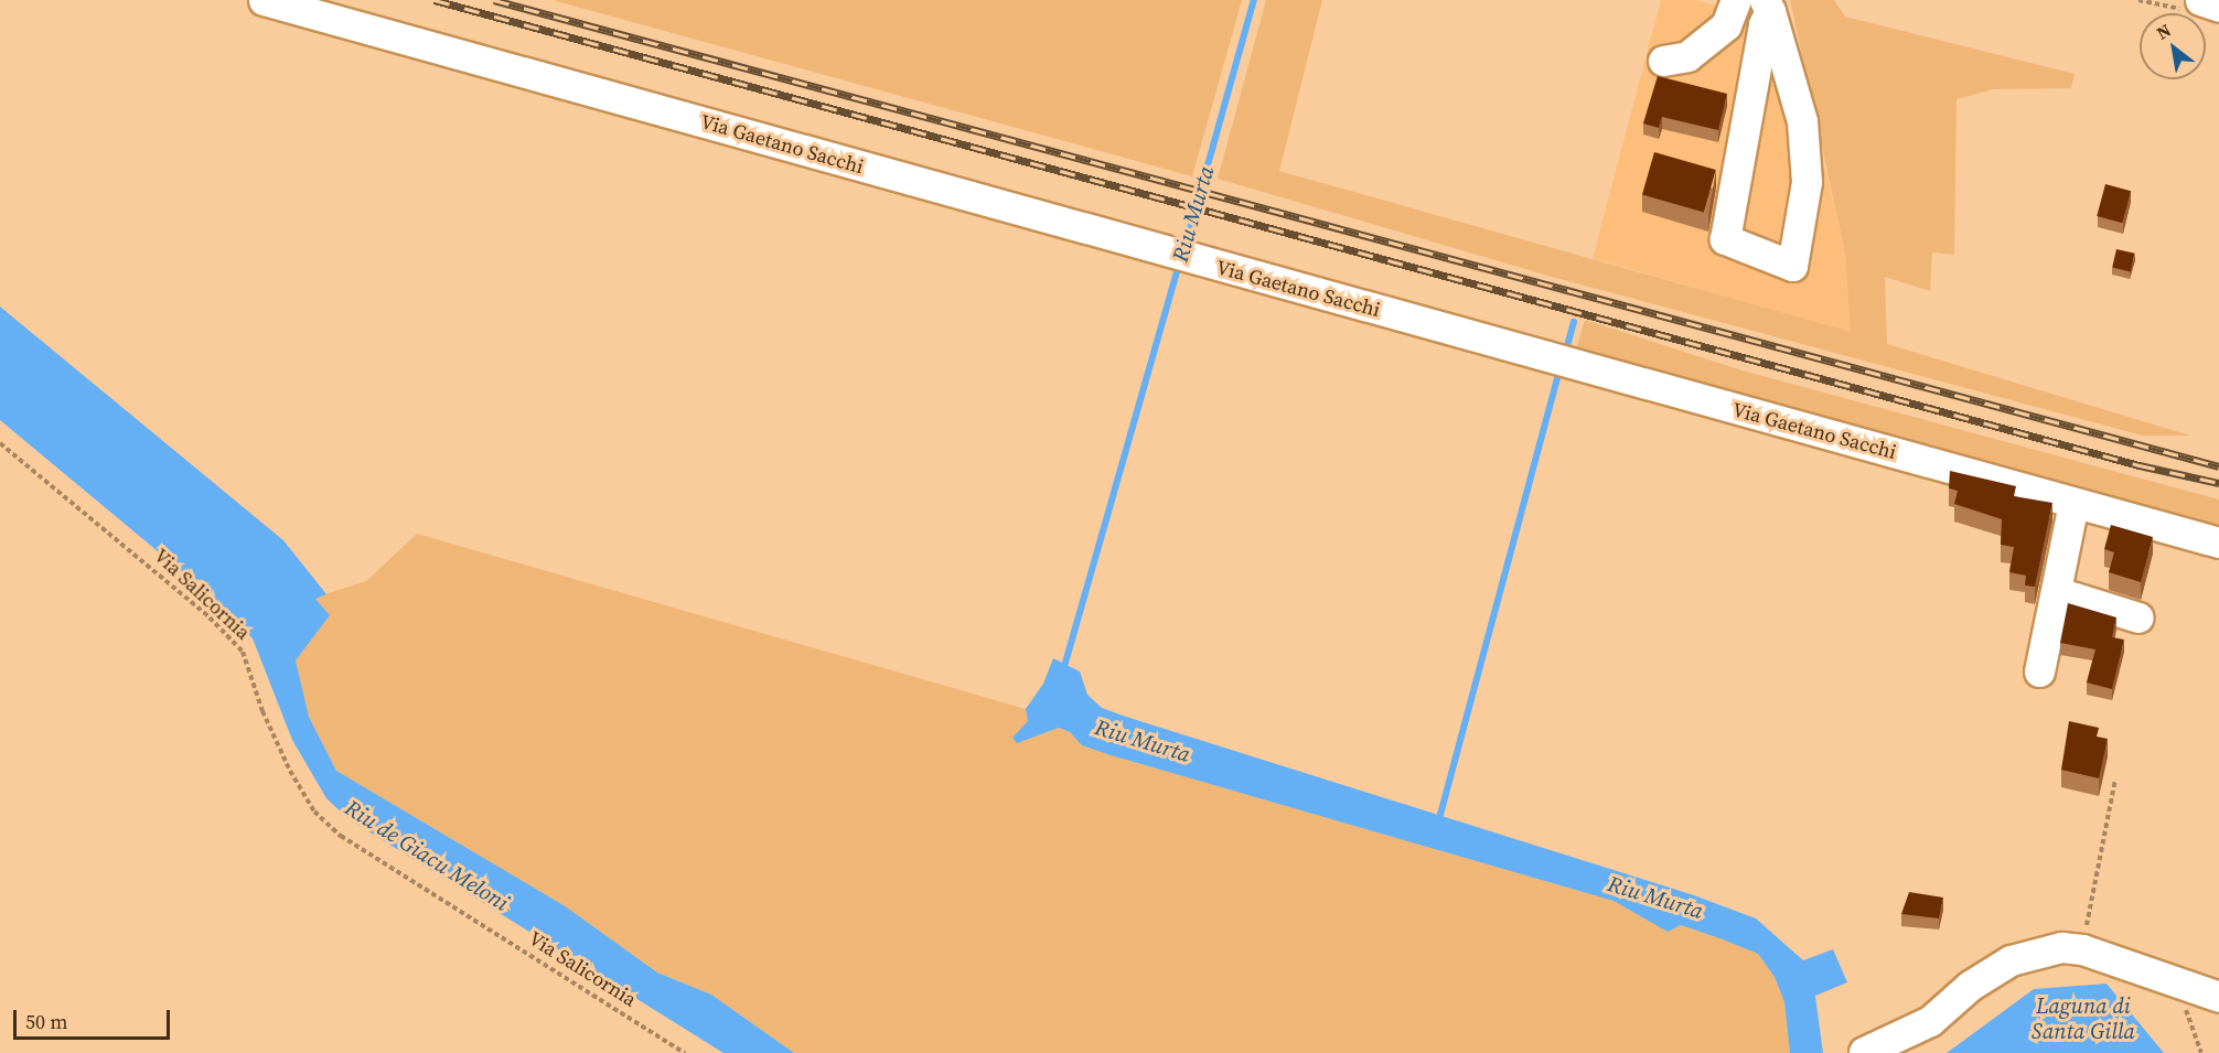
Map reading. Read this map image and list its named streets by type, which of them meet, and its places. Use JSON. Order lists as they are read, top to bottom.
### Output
{
  "streets": {
    "street": ["Via Gaetano Sacchi"],
    "path": ["Via Salicornia"]
  },
  "water": ["Riu Murta", "Riu de Giacu Meloni", "Laguna di Santa Gilla"],
  "scale_bar": "50 m",
  "north": "top left"
}
